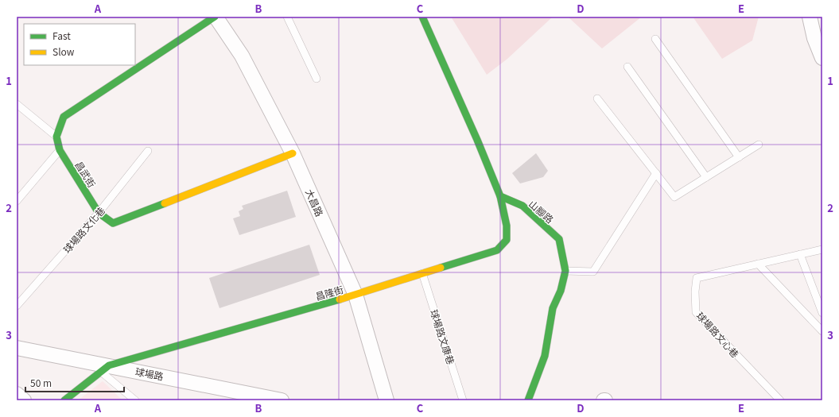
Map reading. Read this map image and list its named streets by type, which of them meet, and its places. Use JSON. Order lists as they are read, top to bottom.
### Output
{
  "streets": {
    "street": [
      "昌武街",
      "大昌路",
      "山腳路",
      "昌隆街",
      "球場路"
    ],
    "lane": ["球場路文化巷", "球場路文心巷", "球場路文康巷"]
  },
  "crossings": [
    ["昌武街", "大昌路"],
    ["昌武街", "球場路文化巷"],
    ["大昌路", "昌隆街"],
    ["山腳路", "昌隆街"],
    ["昌隆街", "球場路文康巷"],
    ["昌隆街", "球場路"]
  ],
  "legend": ["Fast", "Slow"],
  "scale_bar": "50 m",
  "grid": {
    "columns": [
      "A",
      "B",
      "C",
      "D",
      "E"
    ],
    "rows": ["1", "2", "3"]
  }
}
